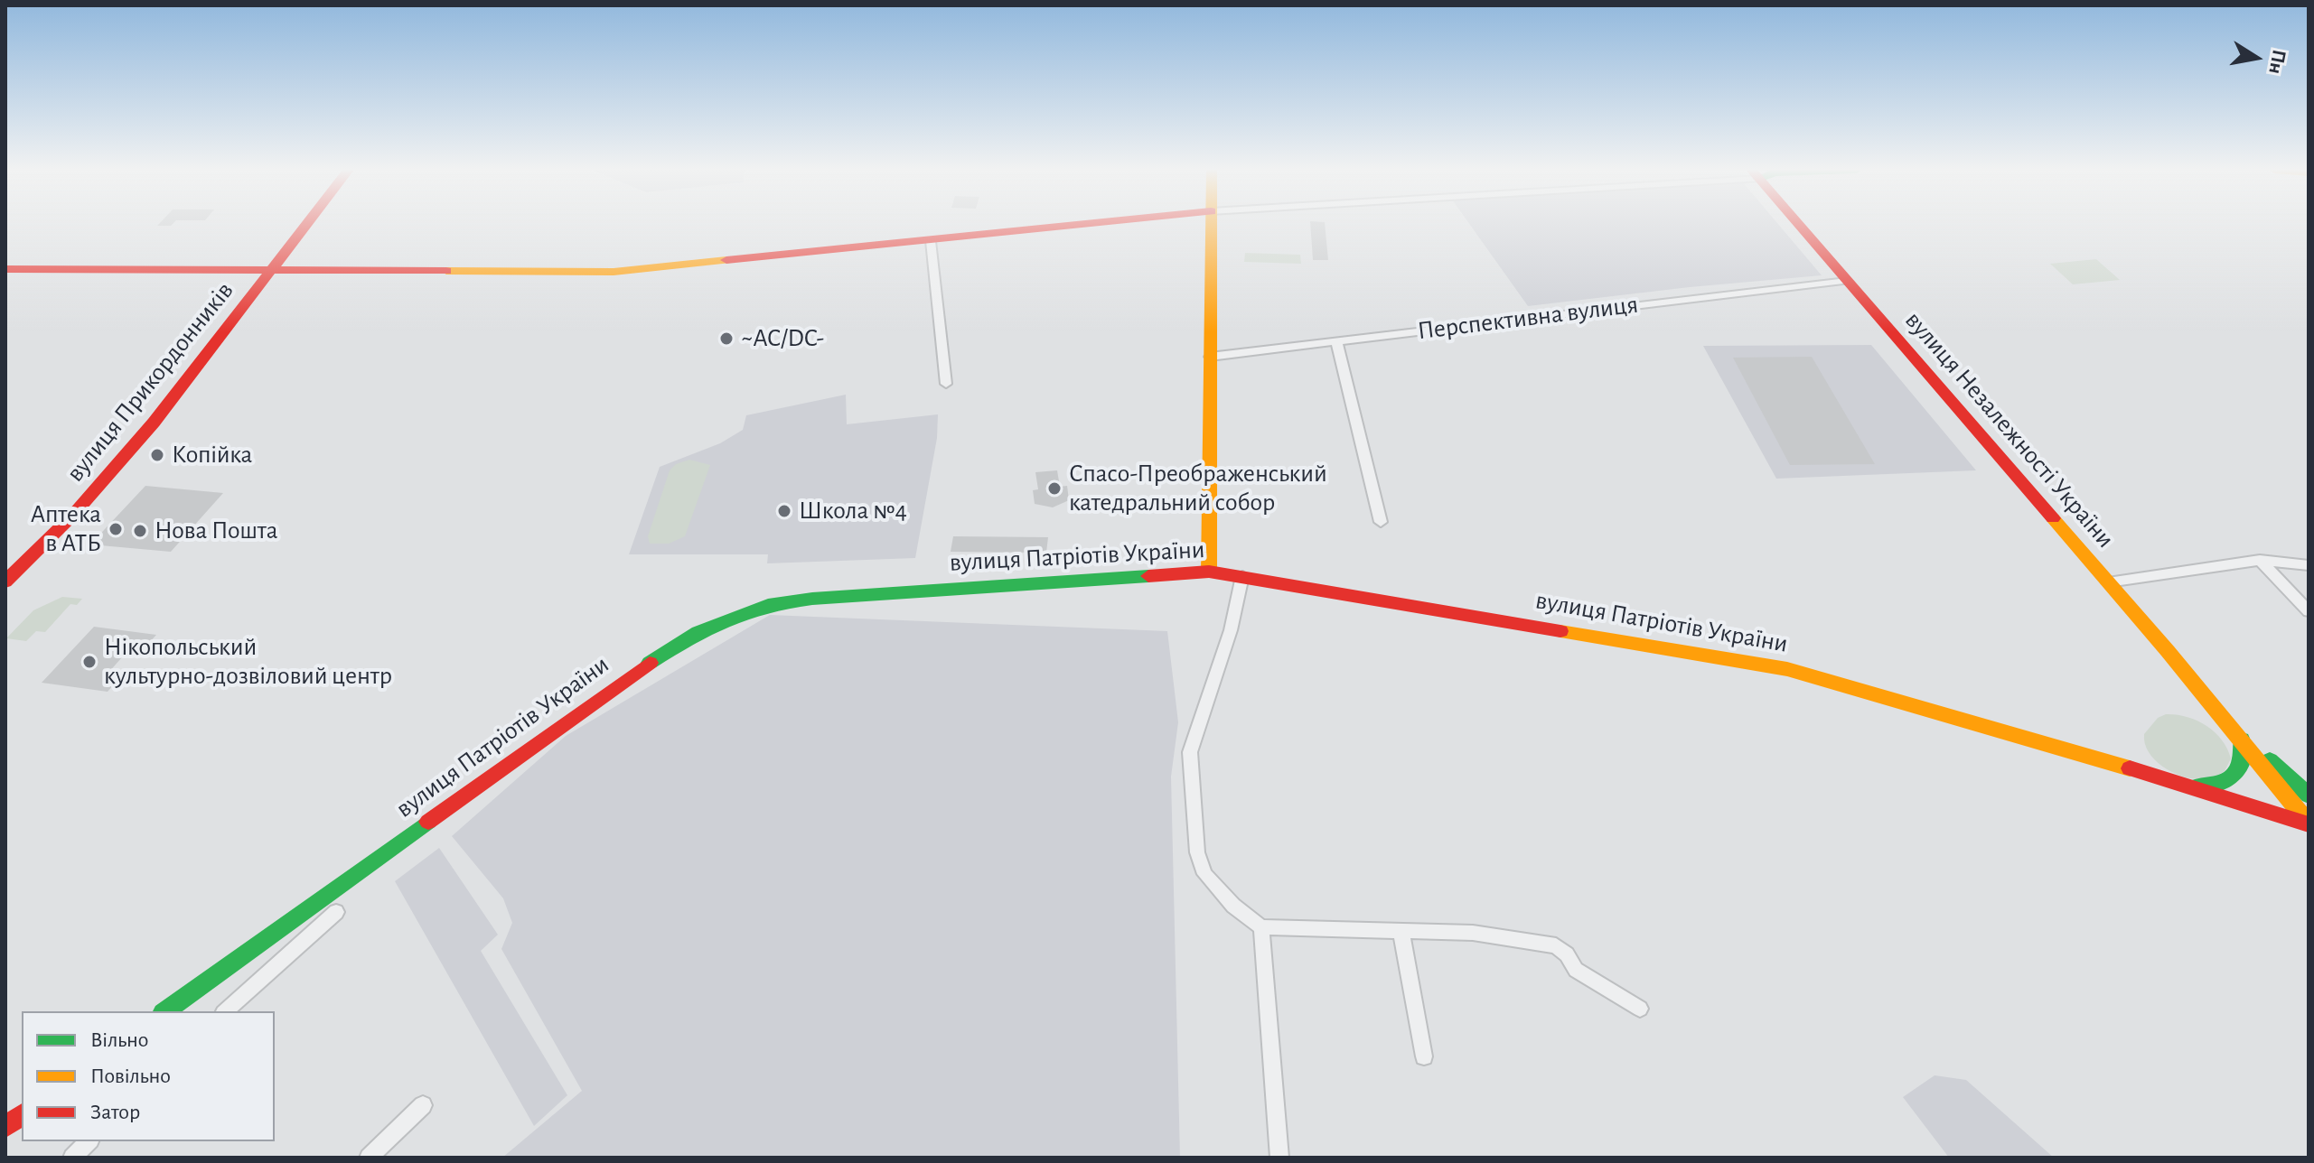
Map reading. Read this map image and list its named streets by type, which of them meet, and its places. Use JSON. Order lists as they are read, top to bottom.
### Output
{
  "streets": {
    "main road": ["вулиця Прикордонників", "вулиця Незалежності України", "вулиця Патріотів України"],
    "street": ["Перспективна вулиця"]
  },
  "crossings": [
    ["Перспективна вулиця", "вулиця Незалежності України"],
    ["вулиця Незалежності України", "вулиця Патріотів України"]
  ],
  "places": [
    "~AC/DC-",
    "Копійка",
    "Спасо-Преображенський катедральний собор",
    "Школа №4",
    "Аптека в АТБ",
    "Нова Пошта",
    "Нікопольський культурно-дозвіловий центр"
  ],
  "legend": ["Вільно", "Повільно", "Затор"],
  "north": "right"
}
